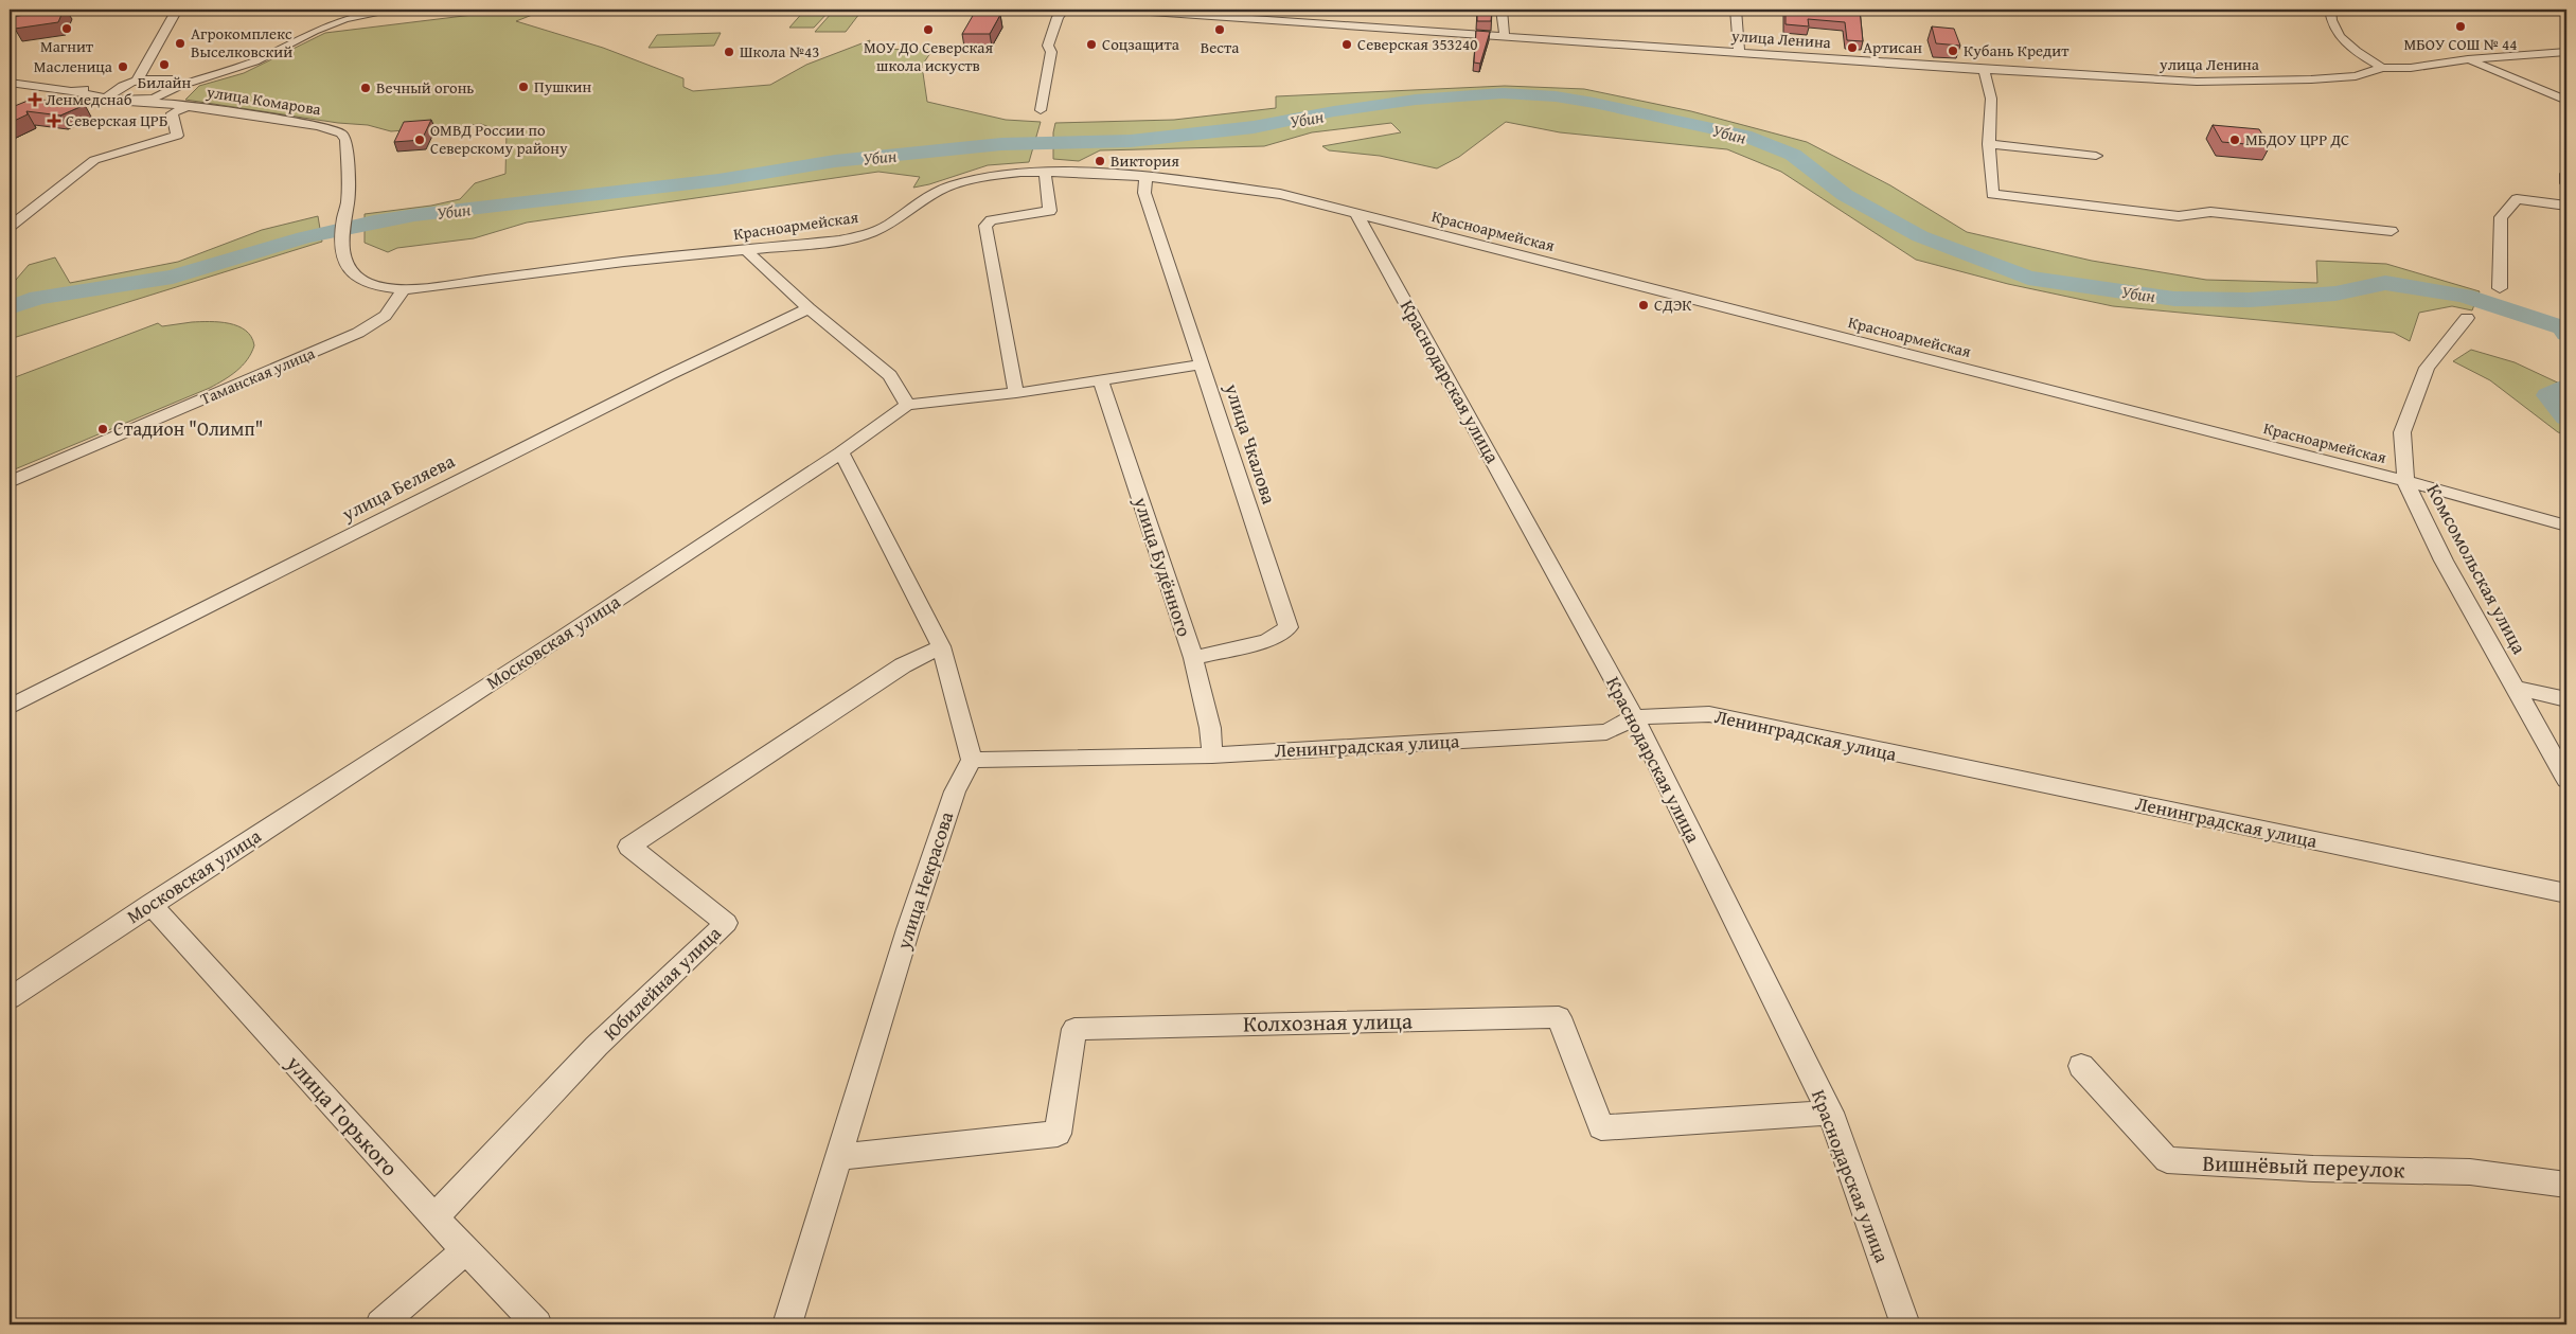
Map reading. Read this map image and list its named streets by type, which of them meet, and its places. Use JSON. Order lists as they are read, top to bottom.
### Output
{
  "streets": {
    "street": [
      "улица Ленина",
      "улица Комарова",
      "Красноармейская",
      "Таманская улица",
      "Краснодарская улица",
      "улица Чкалова",
      "улица Беляева",
      "улица Будённого",
      "Комсомольская улица",
      "Московская улица",
      "Ленинградская улица",
      "улица Некрасова",
      "Юбилейная улица",
      "Колхозная улица",
      "улица Горького",
      "Вишнёвый переулок"
    ]
  },
  "crossings": [
    ["улица Комарова", "Красноармейская"],
    ["улица Комарова", "Таманская улица"],
    ["Красноармейская", "Таманская улица"],
    ["Красноармейская", "Краснодарская улица"],
    ["Красноармейская", "улица Чкалова"],
    ["Красноармейская", "Комсомольская улица"],
    ["Краснодарская улица", "Ленинградская улица"],
    ["Краснодарская улица", "Колхозная улица"],
    ["улица Чкалова", "улица Будённого"],
    ["улица Будённого", "Ленинградская улица"],
    ["Московская улица", "улица Горького"],
    ["Ленинградская улица", "улица Некрасова"],
    ["улица Некрасова", "Колхозная улица"],
    ["Юбилейная улица", "улица Горького"]
  ],
  "water": ["Убин"],
  "places": {
    "other": [
      "МБОУ СОШ № 44",
      "Магнит",
      "МОУ ДО Северская школа искуств",
      "Веста",
      "Агрокомплекс Выселковский",
      "Соцзащита",
      "Северская 353240",
      "Артисан",
      "Кубань Кредит",
      "Школа №43",
      "Билайн",
      "Масленица",
      "Пушкин",
      "Вечный огонь",
      "ОМВД России по Северскому району",
      "МБДОУ ЦРР ДС",
      "Виктория",
      "СДЭК",
      "Стадион \"Олимп\""
    ],
    "health": ["Ленмедснаб", "Северская ЦРБ"]
  }
}
